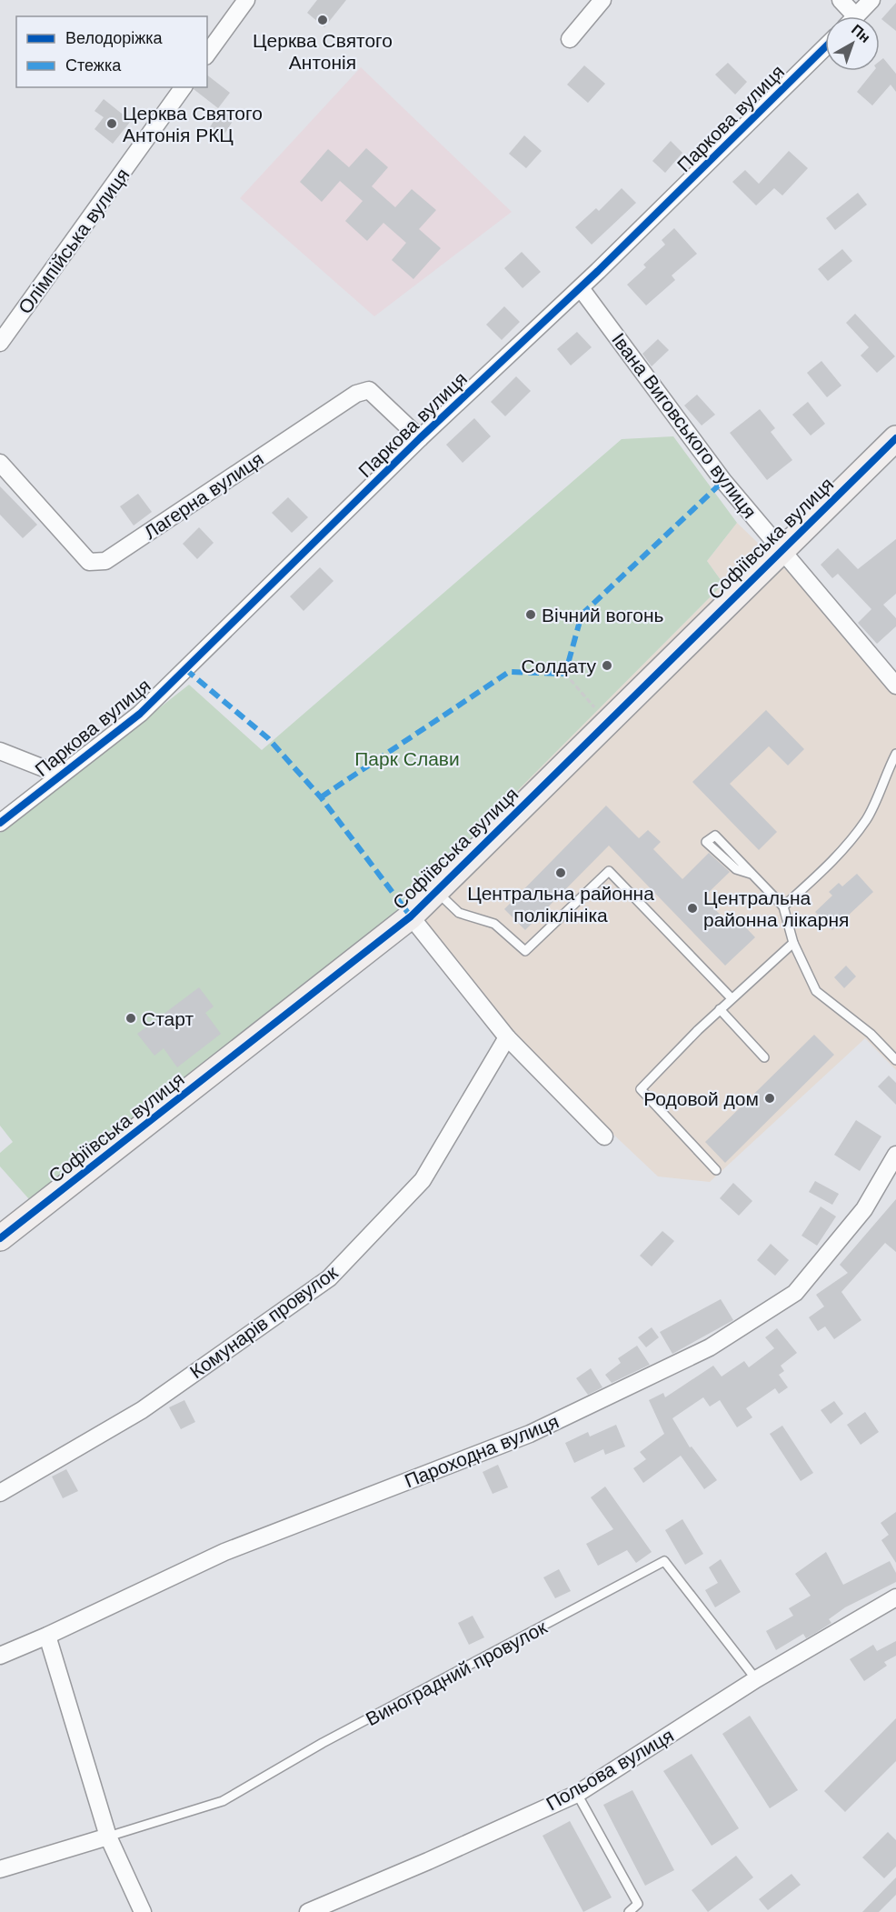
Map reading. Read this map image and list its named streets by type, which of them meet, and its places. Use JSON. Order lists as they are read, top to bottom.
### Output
{
  "streets": {
    "street": [
      "Паркова вулиця",
      "Олімпійська вулиця",
      "Івана Виговського вулиця",
      "Лагерна вулиця",
      "Софіївська вулиця",
      "Комунарів провулок",
      "Пароходна вулиця",
      "Польова вулиця"
    ],
    "lane": ["Виноградний провулок"]
  },
  "crossings": [
    ["Паркова вулиця", "Івана Виговського вулиця"],
    ["Паркова вулиця", "Лагерна вулиця"],
    ["Івана Виговського вулиця", "Софіївська вулиця"],
    ["Виноградний провулок", "Польова вулиця"]
  ],
  "parks": ["Парк Слави"],
  "places": [
    "Церква Святого Антонія",
    "Церква Святого Антонія РКЦ",
    "Вічний вогонь",
    "Солдату",
    "Центральна районна поліклініка",
    "Центральна районна лікарня",
    "Старт",
    "Родовой дом"
  ],
  "legend": ["Велодоріжка", "Стежка"],
  "north": "top right"
}
